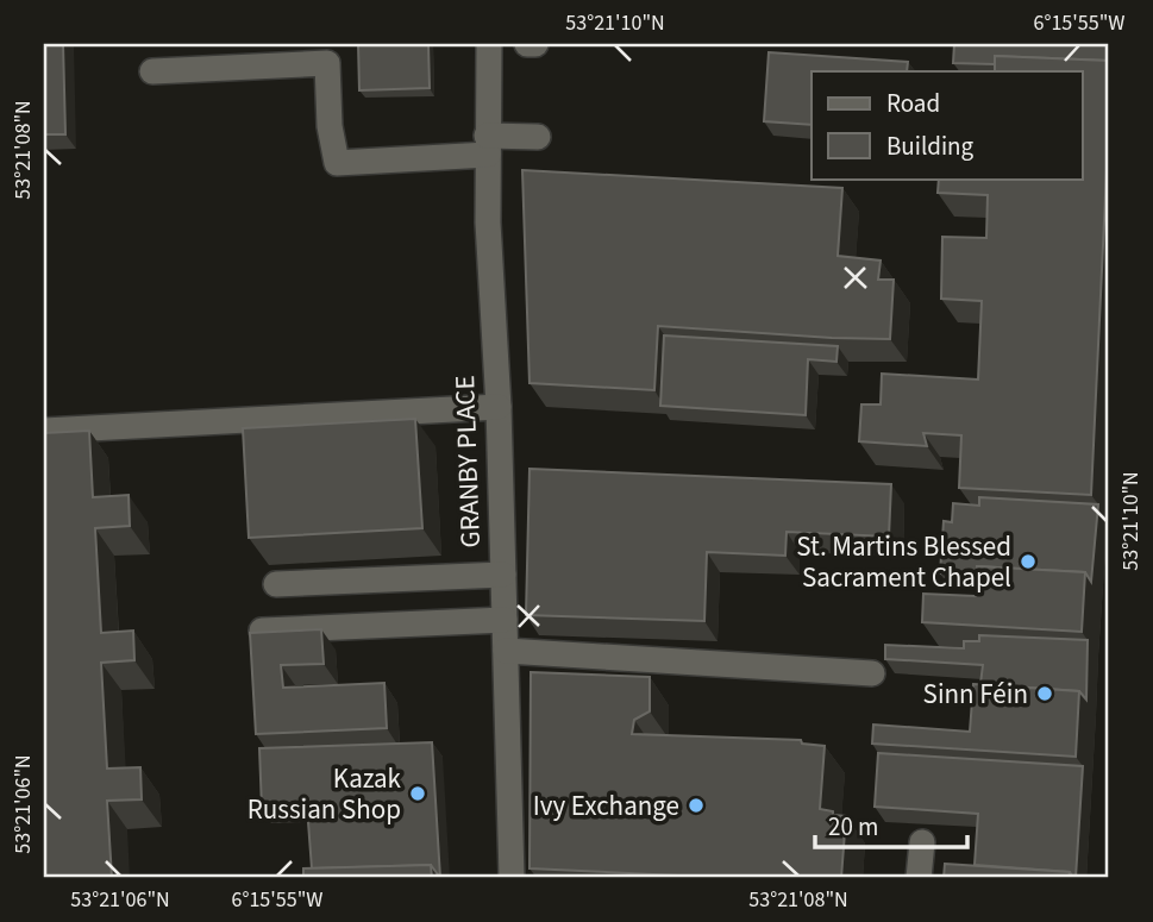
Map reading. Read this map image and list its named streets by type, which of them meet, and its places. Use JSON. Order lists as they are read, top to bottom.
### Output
{
  "streets": {
    "lane": ["GRANBY PLACE"]
  },
  "places": [
    "St. Martins Blessed Sacrament Chapel",
    "Sinn Féin",
    "Kazak Russian Shop",
    "Ivy Exchange"
  ],
  "legend": ["Road", "Building"],
  "scale_bar": "20 m",
  "coordinates": [
    "53°21'10\"N",
    "6°15'55\"W",
    "53°21'08\"N",
    "53°21'06\"N"
  ]
}
